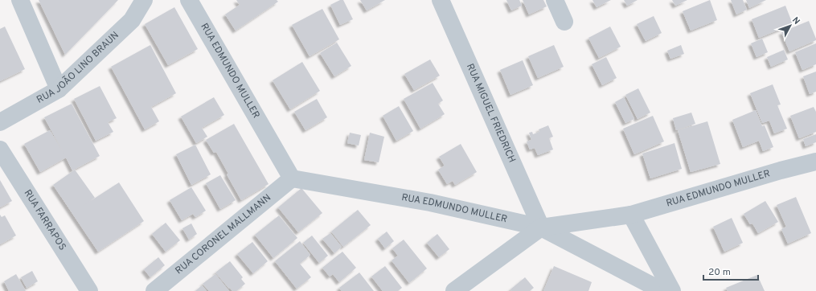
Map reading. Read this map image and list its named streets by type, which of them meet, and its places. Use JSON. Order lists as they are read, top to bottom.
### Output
{
  "streets": {
    "street": [
      "RUA JOÃO LINO BRAUN",
      "RUA EDMUNDO MULLER",
      "RUA MIGUEL FRIEDRICH",
      "RUA FARRAPOS",
      "RUA CORONEL MALLMANN"
    ]
  },
  "crossings": [
    ["RUA EDMUNDO MULLER", "RUA MIGUEL FRIEDRICH"],
    ["RUA EDMUNDO MULLER", "RUA CORONEL MALLMANN"]
  ],
  "scale_bar": "20 m",
  "north": "top right"
}
